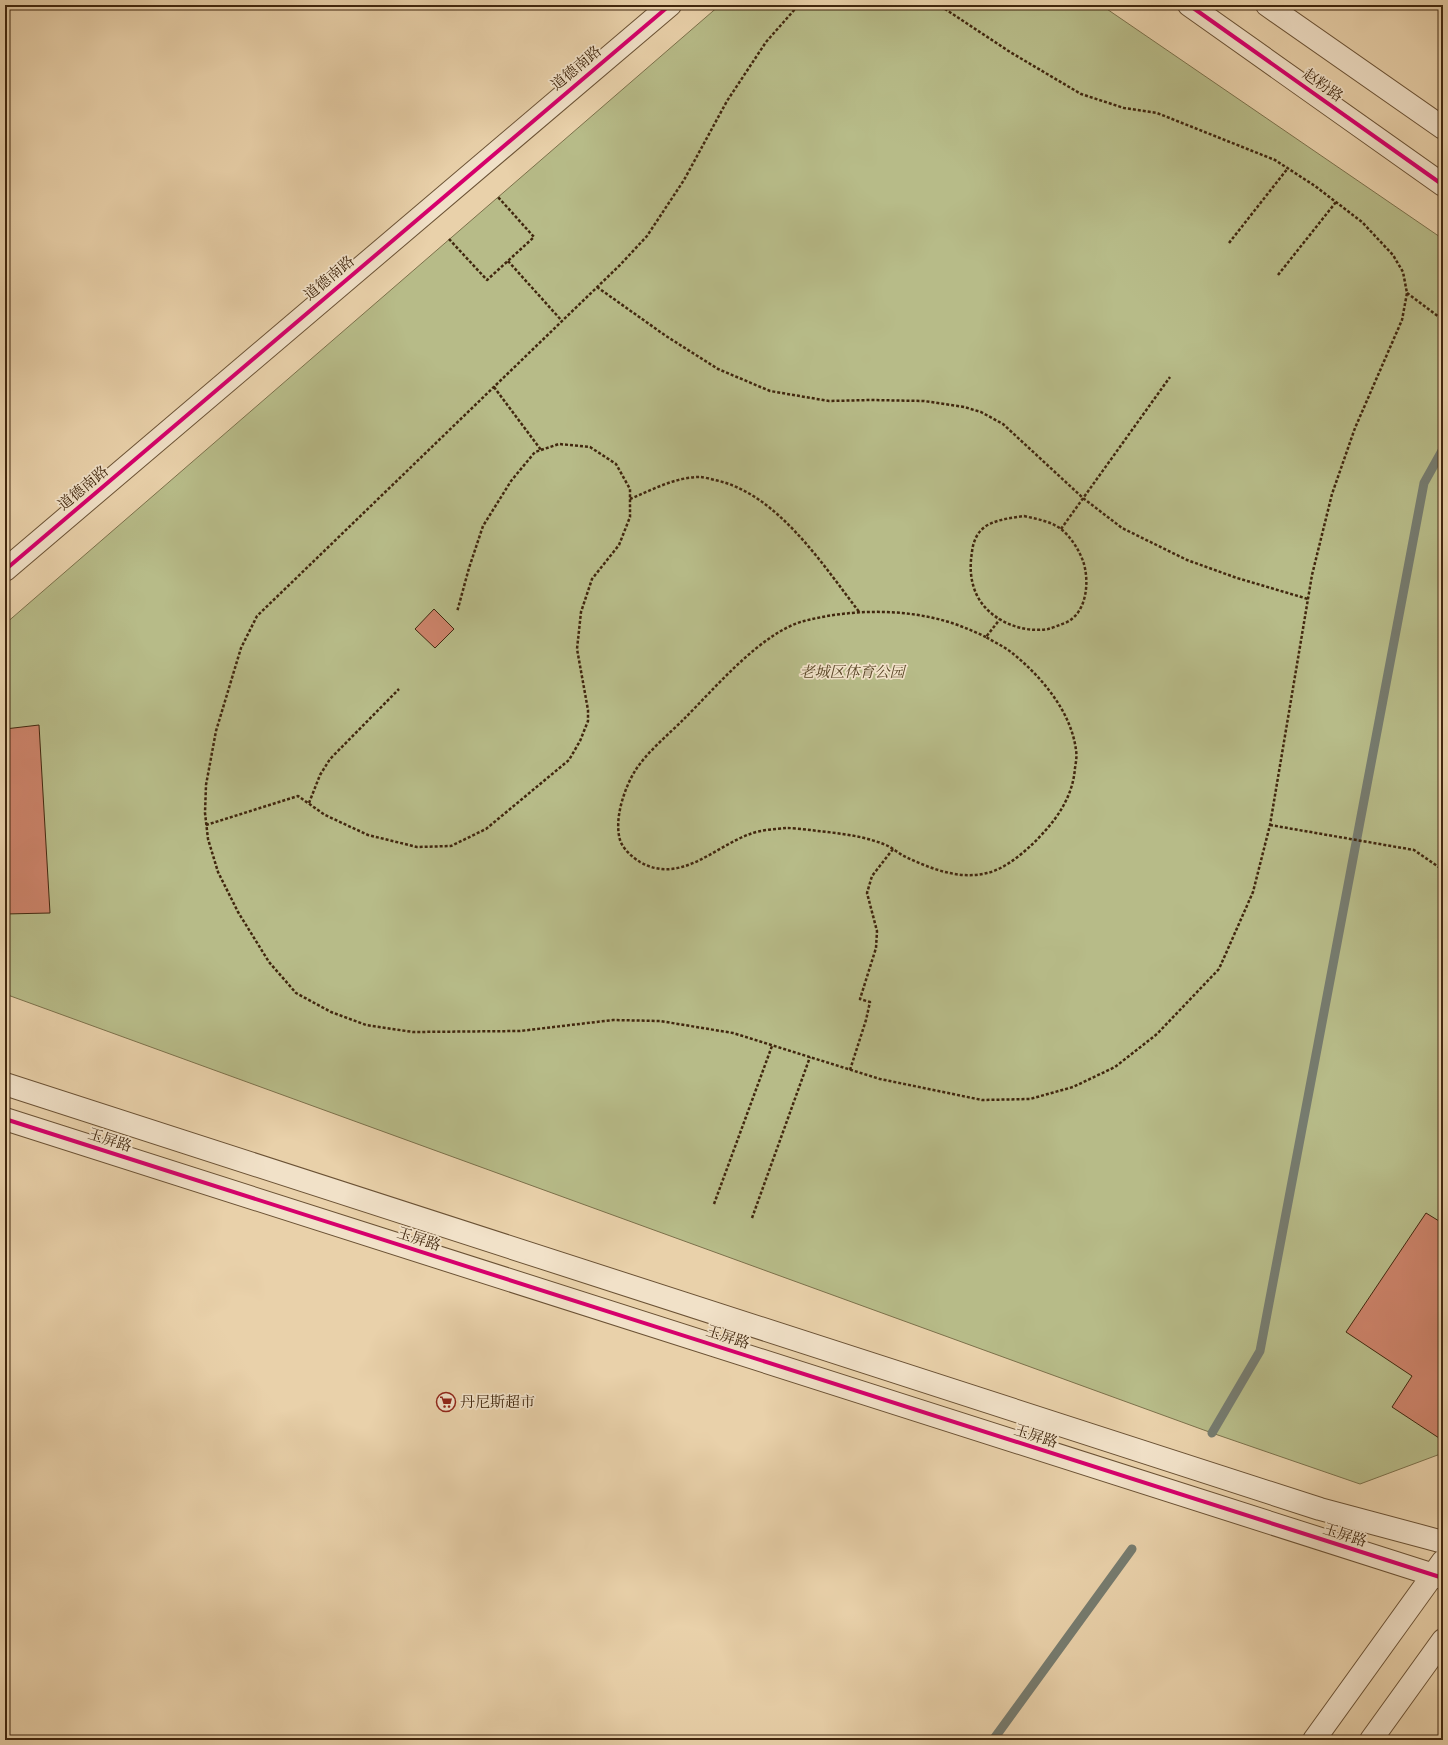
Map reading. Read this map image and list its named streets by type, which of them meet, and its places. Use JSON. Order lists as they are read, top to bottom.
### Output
{
  "streets": {
    "street": ["道德南路", "赵粉路", "玉屏路"]
  },
  "parks": ["老城区体育公园"],
  "places": {
    "supermarket": ["丹尼斯超市"]
  }
}
